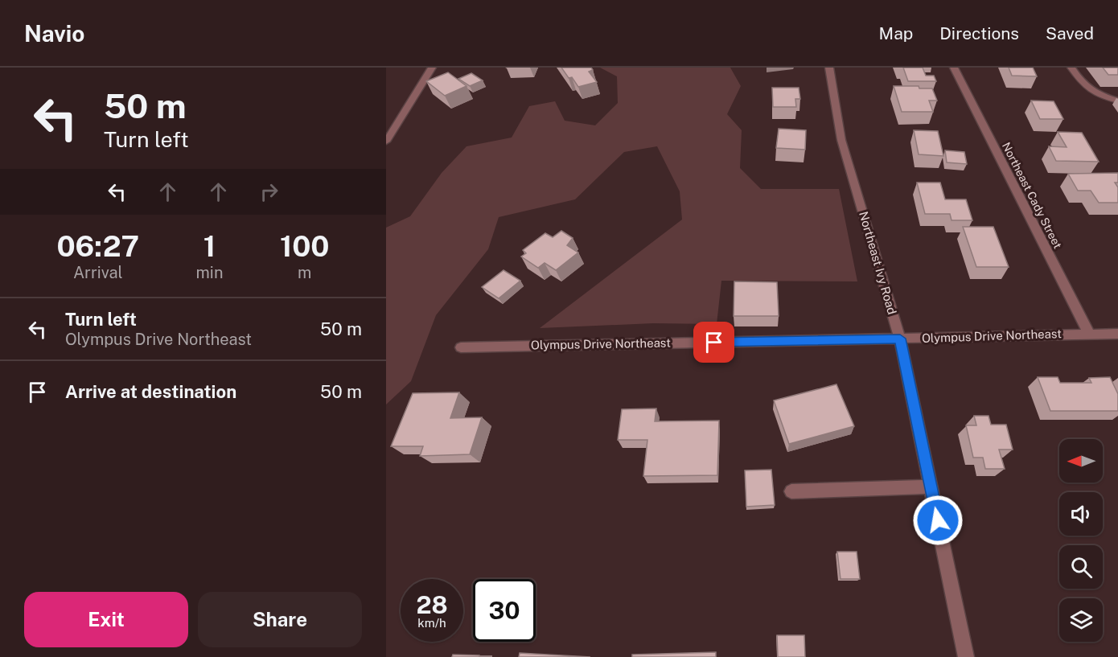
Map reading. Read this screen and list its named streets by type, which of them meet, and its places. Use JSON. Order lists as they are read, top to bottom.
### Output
{
  "streets": {
    "street": ["Northeast Cady Street", "Northeast Ivy Road", "Olympus Drive Northeast"]
  },
  "crossings": [
    ["Northeast Cady Street", "Olympus Drive Northeast"],
    ["Northeast Ivy Road", "Olympus Drive Northeast"]
  ],
  "north": "left",
  "page": {
    "header": "Navio",
    "nav": ["Map", "Directions", "Saved"],
    "turn": ["50 m", "Turn left"],
    "eta": [
      "06:27",
      "Arrival",
      "1",
      "min",
      "100",
      "m"
    ],
    "list": [
      {
        "name": "Turn left",
        "note": "Olympus Drive Northeast",
        "value": "50 m"
      },
      {
        "name": "Arrive at destination",
        "value": "50 m"
      }
    ],
    "speed": "28 km/h",
    "limit": "30",
    "buttons": ["Exit", "Share"]
  }
}
